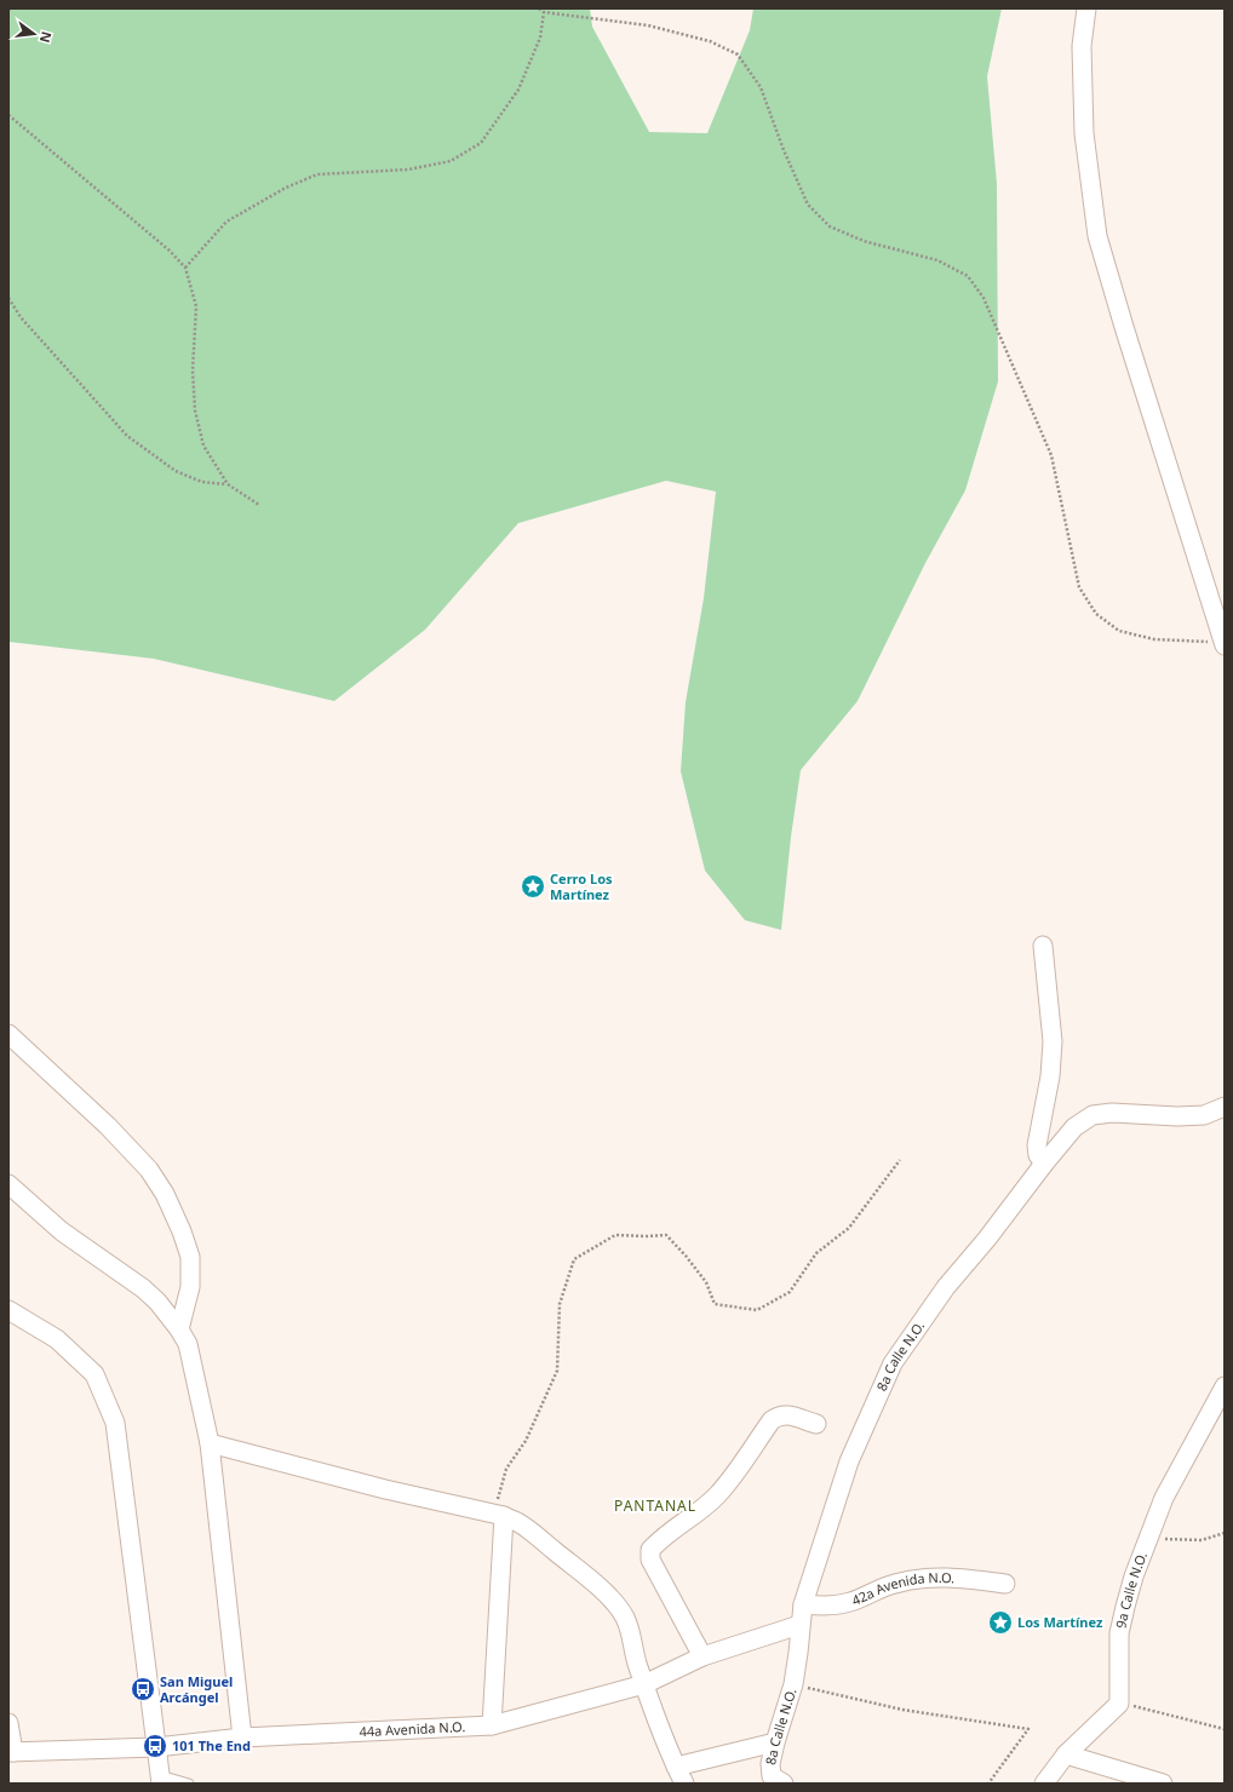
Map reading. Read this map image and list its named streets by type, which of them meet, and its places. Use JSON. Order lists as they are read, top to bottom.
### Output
{
  "streets": {
    "street": [
      "8a Calle N.O.",
      "42a Avenida N.O.",
      "9a Calle N.O.",
      "44a Avenida N.O."
    ]
  },
  "crossings": [
    ["8a Calle N.O.", "42a Avenida N.O."],
    ["8a Calle N.O.", "44a Avenida N.O."]
  ],
  "districts": ["PANTANAL"],
  "places": {
    "place": ["Cerro Los Martínez", "Los Martínez"],
    "bus stop": ["San Miguel Arcángel", "101 The End"]
  },
  "north": "right"
}
